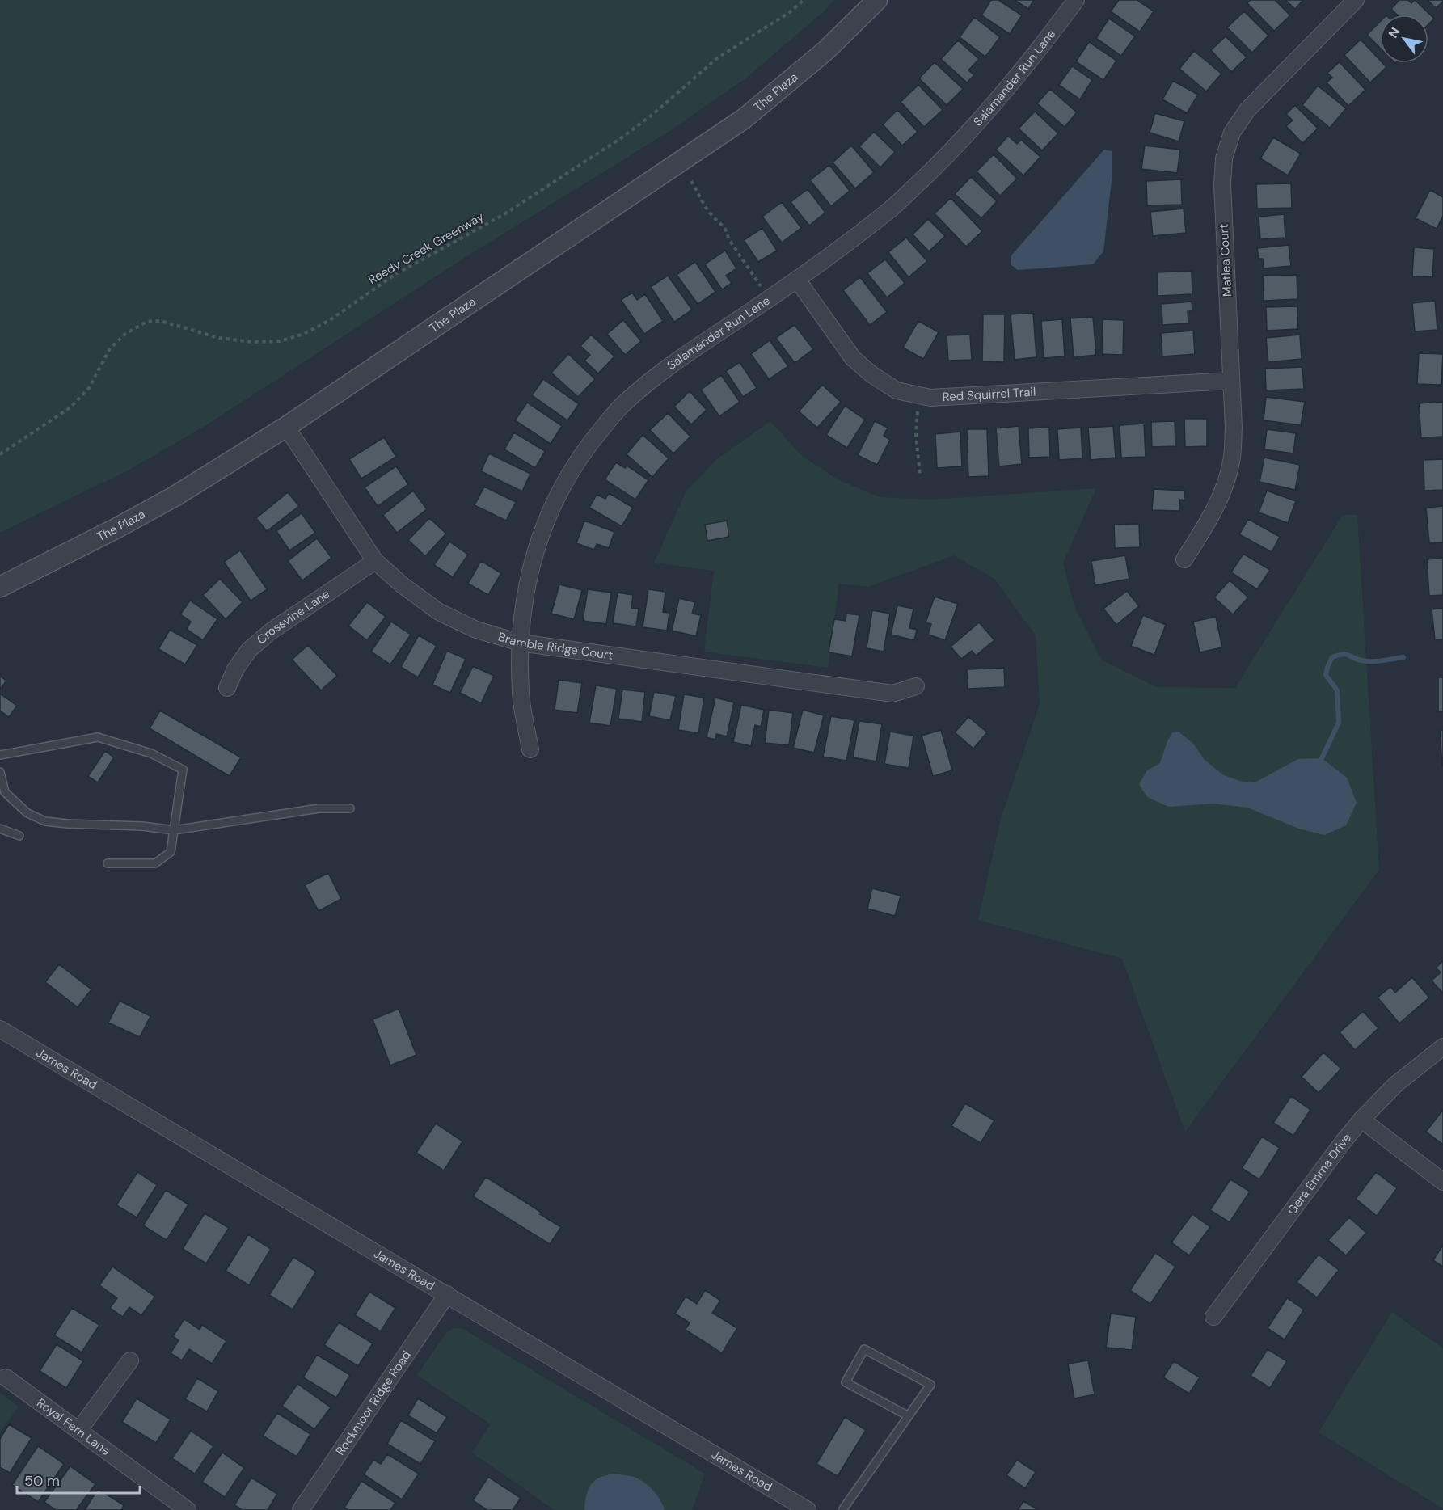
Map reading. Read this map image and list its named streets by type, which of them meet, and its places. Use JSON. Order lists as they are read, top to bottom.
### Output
{
  "streets": {
    "street": [
      "Salamander Run Lane",
      "The Plaza",
      "Matlea Court",
      "Red Squirrel Trail",
      "Crossvine Lane",
      "Bramble Ridge Court",
      "James Road",
      "Gera Emma Drive",
      "Rockmoor Ridge Road",
      "Royal Fern Lane"
    ],
    "path": ["Reedy Creek Greenway"]
  },
  "crossings": [
    ["Salamander Run Lane", "Red Squirrel Trail"],
    ["Salamander Run Lane", "Bramble Ridge Court"],
    ["The Plaza", "Bramble Ridge Court"],
    ["Matlea Court", "Red Squirrel Trail"],
    ["Crossvine Lane", "Bramble Ridge Court"],
    ["James Road", "Rockmoor Ridge Road"]
  ],
  "scale_bar": "50 m",
  "north": "top left"
}
